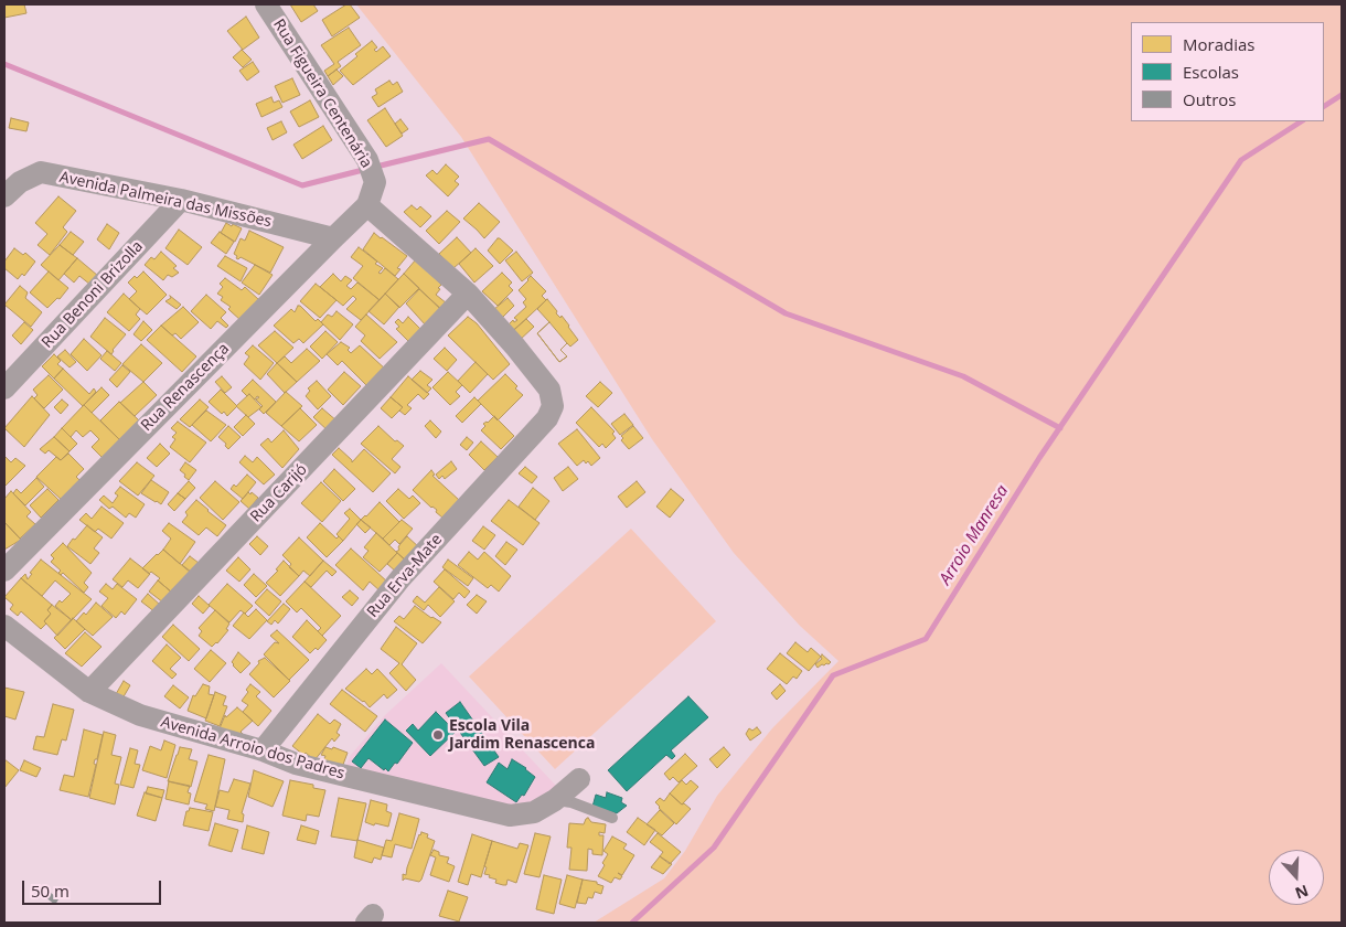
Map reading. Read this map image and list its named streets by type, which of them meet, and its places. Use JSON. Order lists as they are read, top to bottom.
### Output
{
  "streets": {
    "street": [
      "Rua Figueira Centenária",
      "Avenida Palmeira das Missões",
      "Rua Benoni Brizolla",
      "Rua Renascença",
      "Rua Carijó",
      "Rua Erva-Mate",
      "Avenida Arroio dos Padres"
    ]
  },
  "crossings": [
    ["Rua Figueira Centenária", "Rua Renascença"],
    ["Avenida Palmeira das Missões", "Rua Benoni Brizolla"],
    ["Avenida Palmeira das Missões", "Rua Renascença"],
    ["Rua Carijó", "Rua Erva-Mate"],
    ["Rua Carijó", "Avenida Arroio dos Padres"],
    ["Rua Erva-Mate", "Avenida Arroio dos Padres"]
  ],
  "water": ["Arroio Manresa"],
  "places": ["Escola Vila Jardim Renascenca"],
  "legend": ["Moradias", "Escolas", "Outros"],
  "scale_bar": "50 m",
  "north": "bottom"
}
